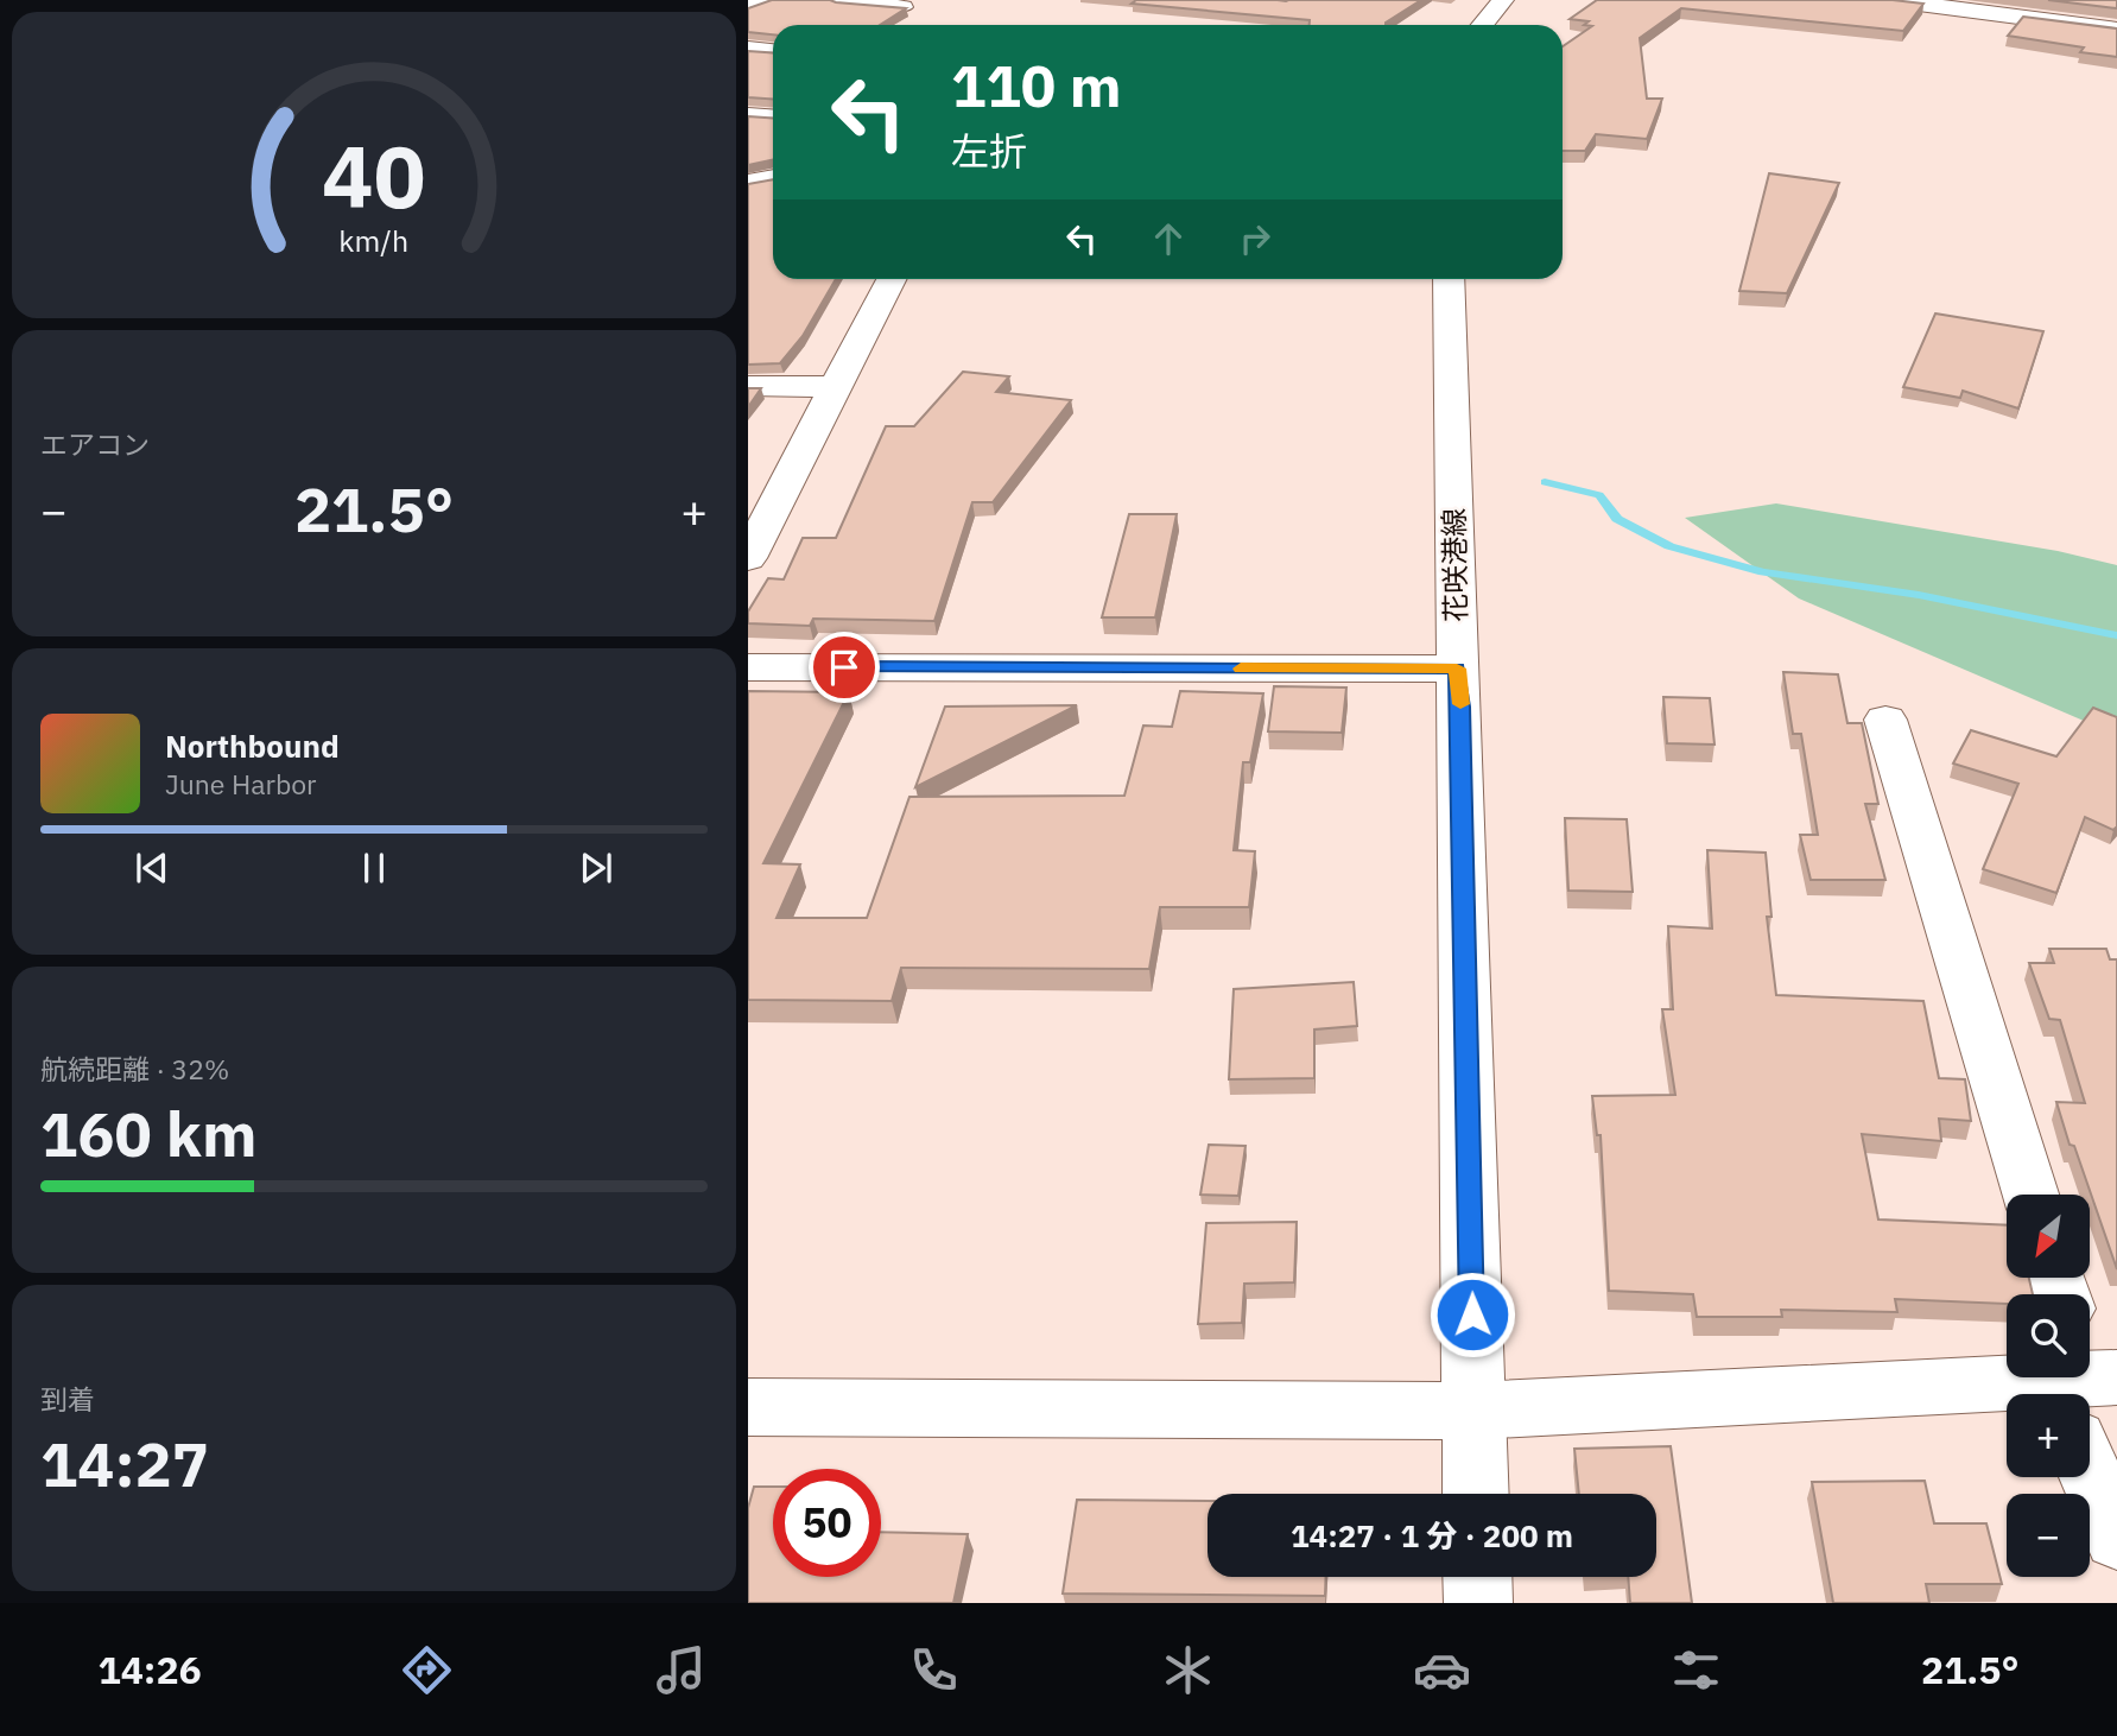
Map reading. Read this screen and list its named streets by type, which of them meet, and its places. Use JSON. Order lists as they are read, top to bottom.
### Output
{
  "streets": {
    "street": ["花咲港線"]
  },
  "north": "bottom left",
  "page": {
    "turn": ["110 m", "左折"],
    "tile": [
      "エアコン",
      ["航続距離 · 32%", "160 km"],
      ["到着", "14:27"]
    ],
    "heat": ["−", "21.5°", "+"],
    "song": ["Northbound", "June Harbor"],
    "map_buttons": ["+", "−"],
    "limit": "50",
    "trip": "14:27 · 1 分 · 200 m",
    "tabs": ["14:26", "21.5°"],
    "gauge": ["40", "km/h"]
  }
}
